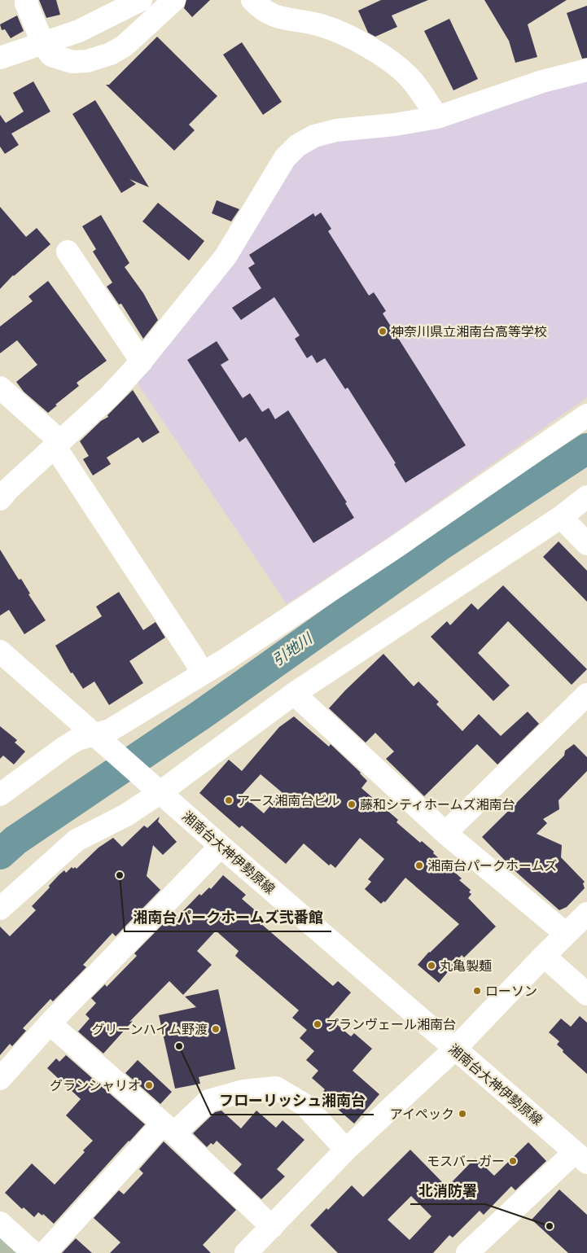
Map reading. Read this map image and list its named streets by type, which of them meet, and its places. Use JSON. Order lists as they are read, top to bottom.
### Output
{
  "streets": {
    "street": ["湘南台大神伊勢原線"]
  },
  "water": ["引地川"],
  "places": [
    "神奈川県立湘南台高等学校",
    "アース湘南台ビル",
    "藤和シティホームズ湘南台",
    "湘南台パークホームズ",
    "湘南台パークホームズ弐番館",
    "丸亀製麺",
    "ローソン",
    "プランヴェール湘南台",
    "グリーンハイム野渡",
    "フローリッシュ湘南台",
    "グランシャリオ",
    "アイペック",
    "モスバーガー",
    "北消防署"
  ]
}
